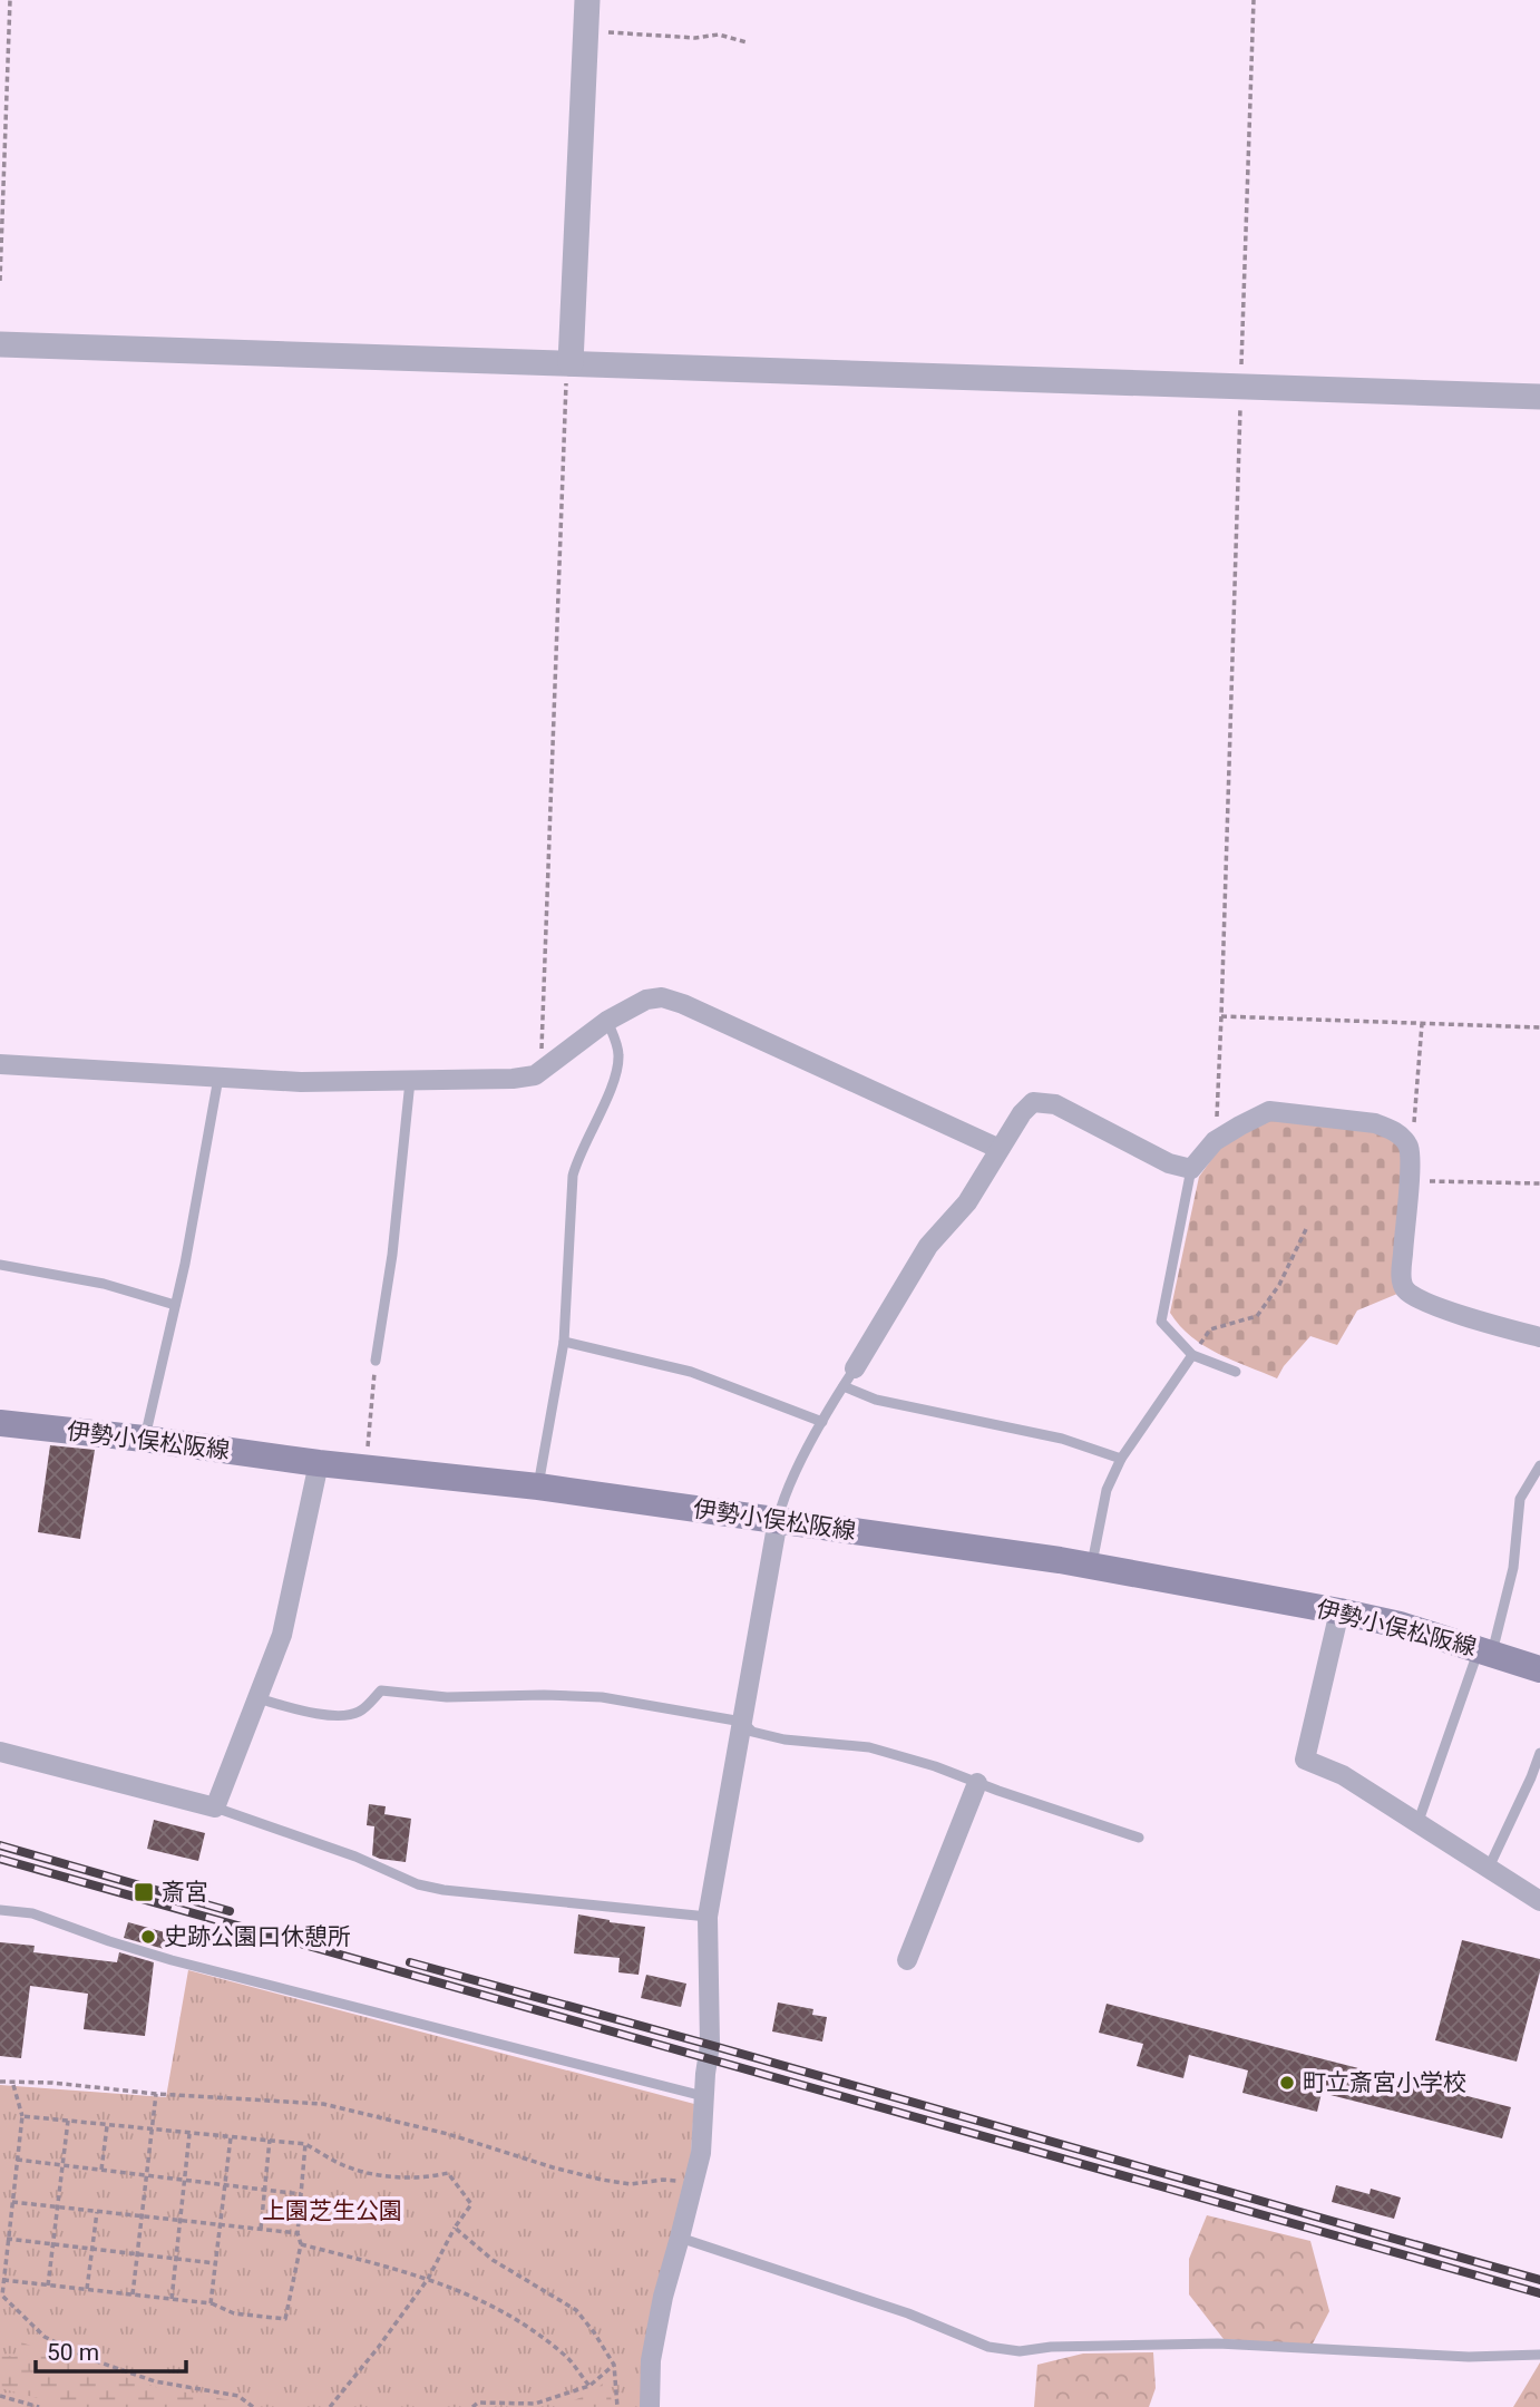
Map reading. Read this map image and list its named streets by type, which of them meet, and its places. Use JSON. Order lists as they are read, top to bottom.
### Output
{
  "streets": {
    "main road": ["伊勢小俣松阪線"]
  },
  "parks": ["上園芝生公園"],
  "places": {
    "transit": ["斎宮"],
    "other": ["史跡公園口休憩所", "町立斎宮小学校"]
  },
  "scale_bar": "50 m"
}
